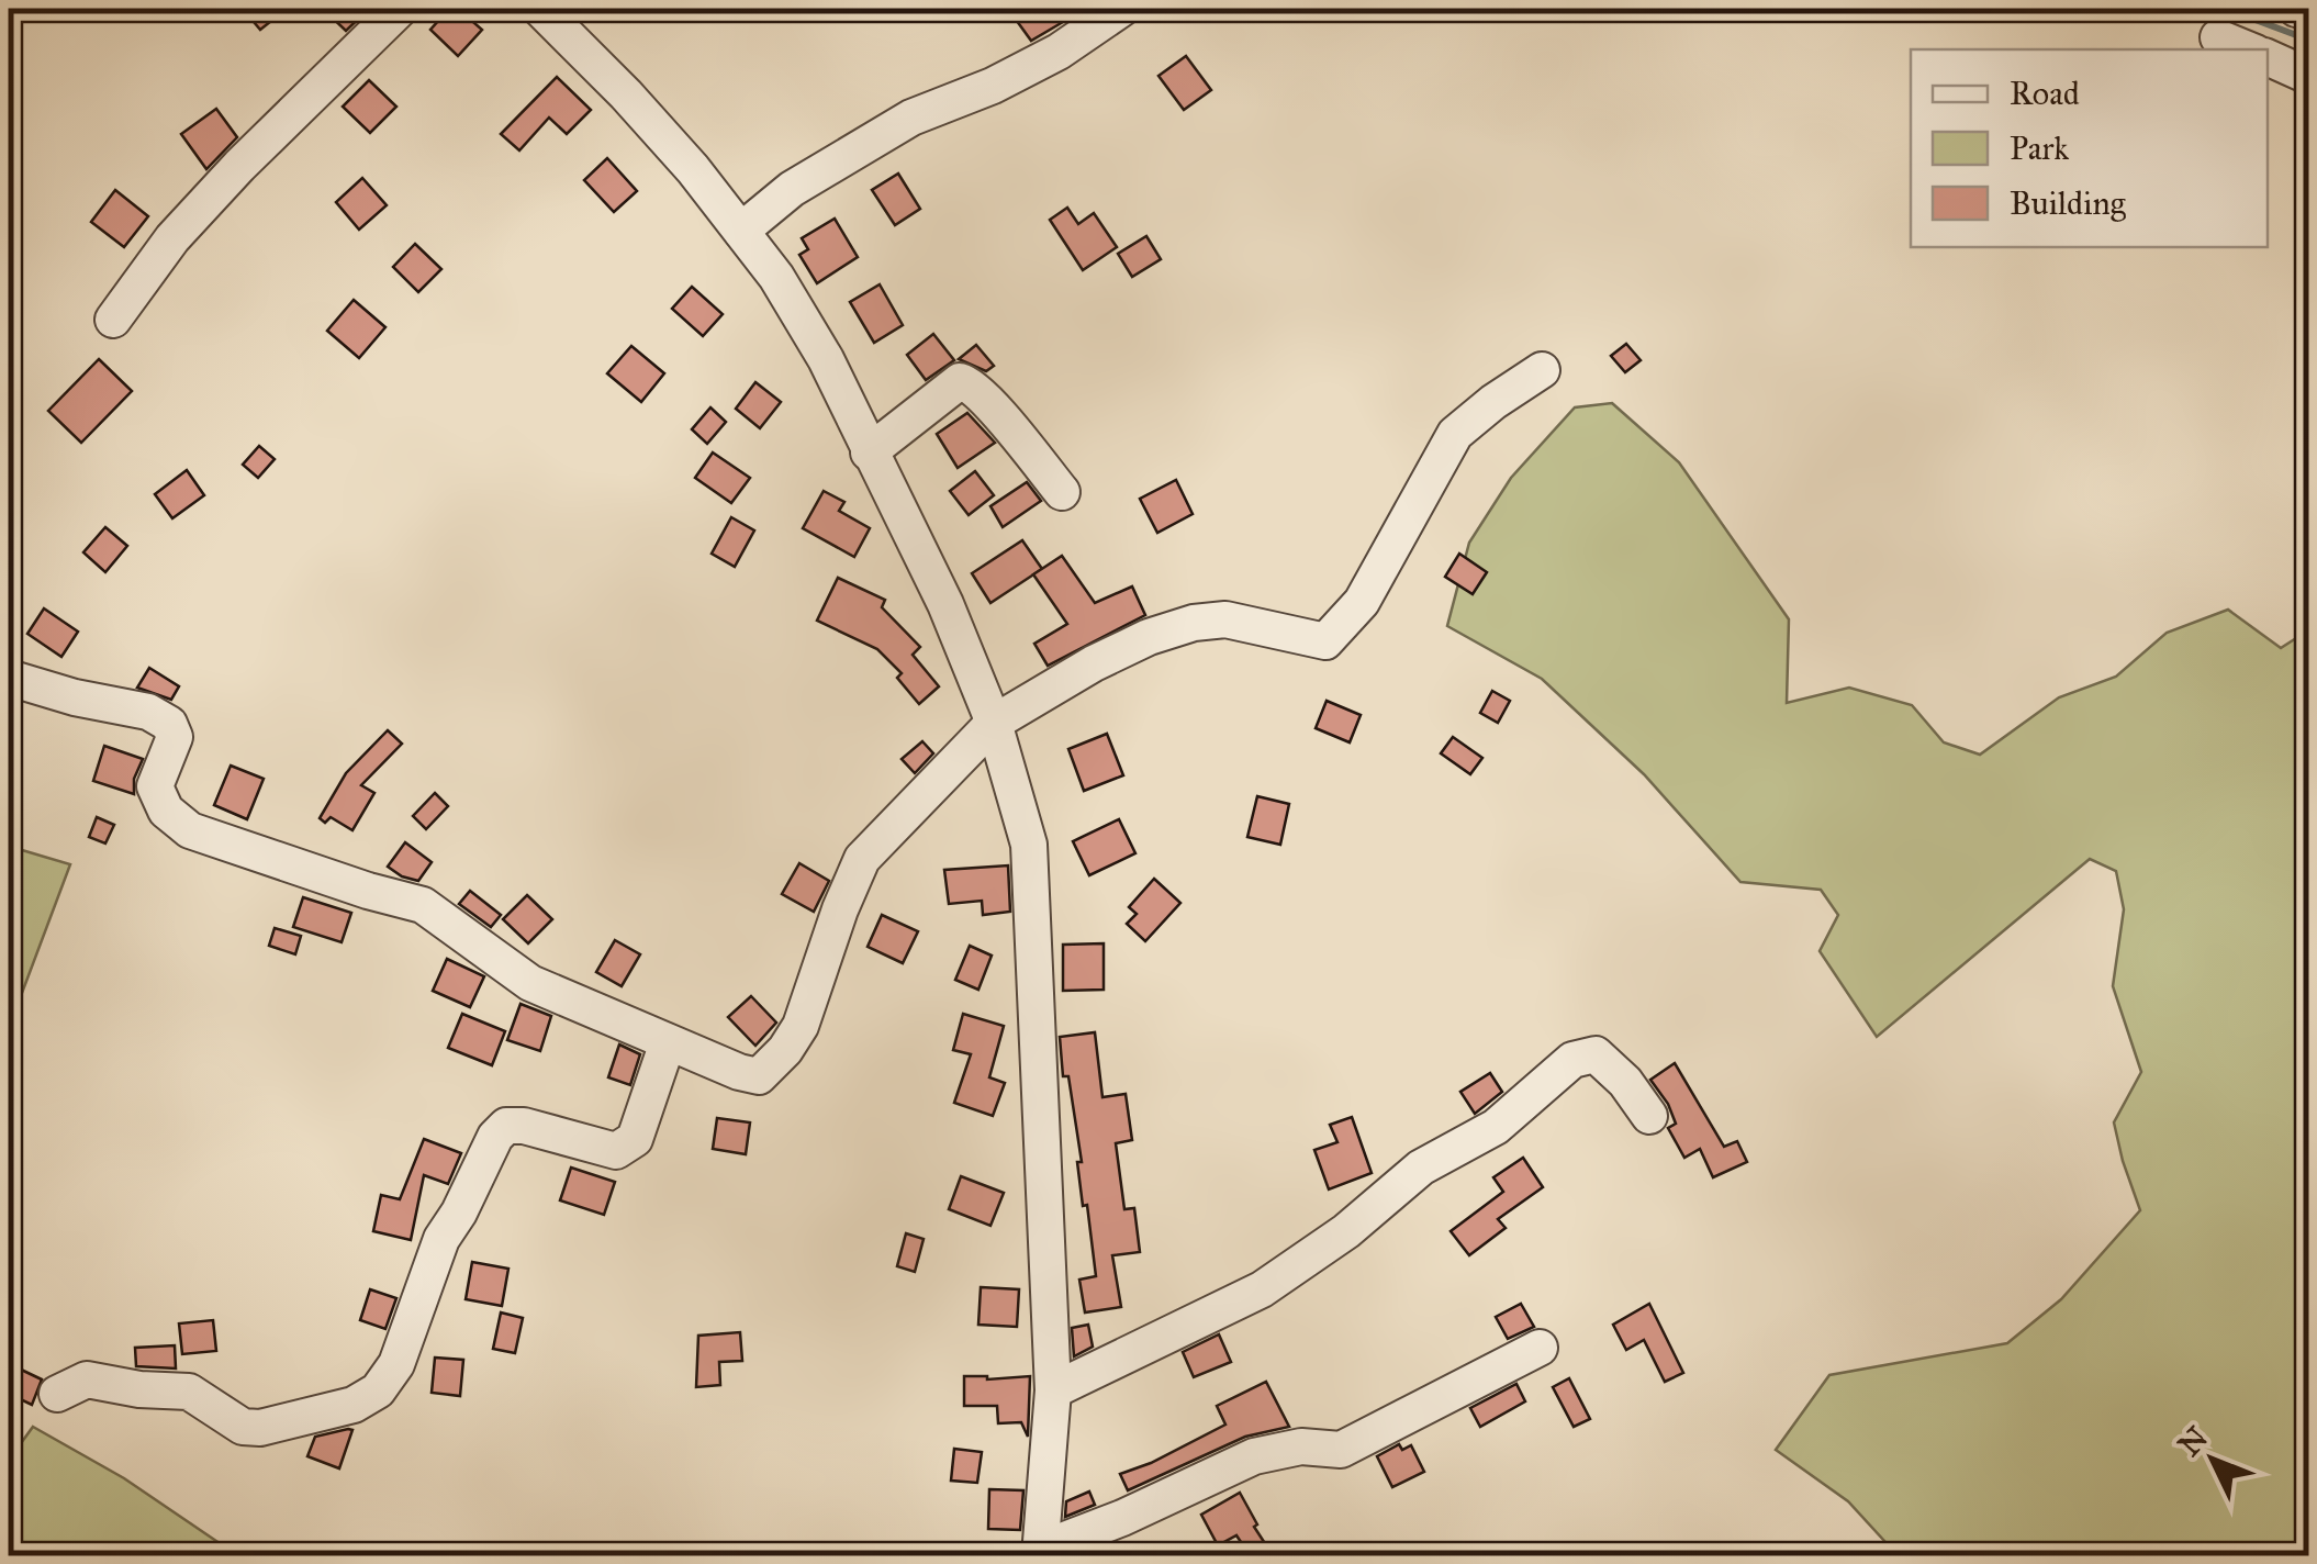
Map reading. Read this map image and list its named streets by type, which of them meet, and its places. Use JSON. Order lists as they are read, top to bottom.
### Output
{
  "legend": ["Road", "Park", "Building"],
  "north": "top left"
}
